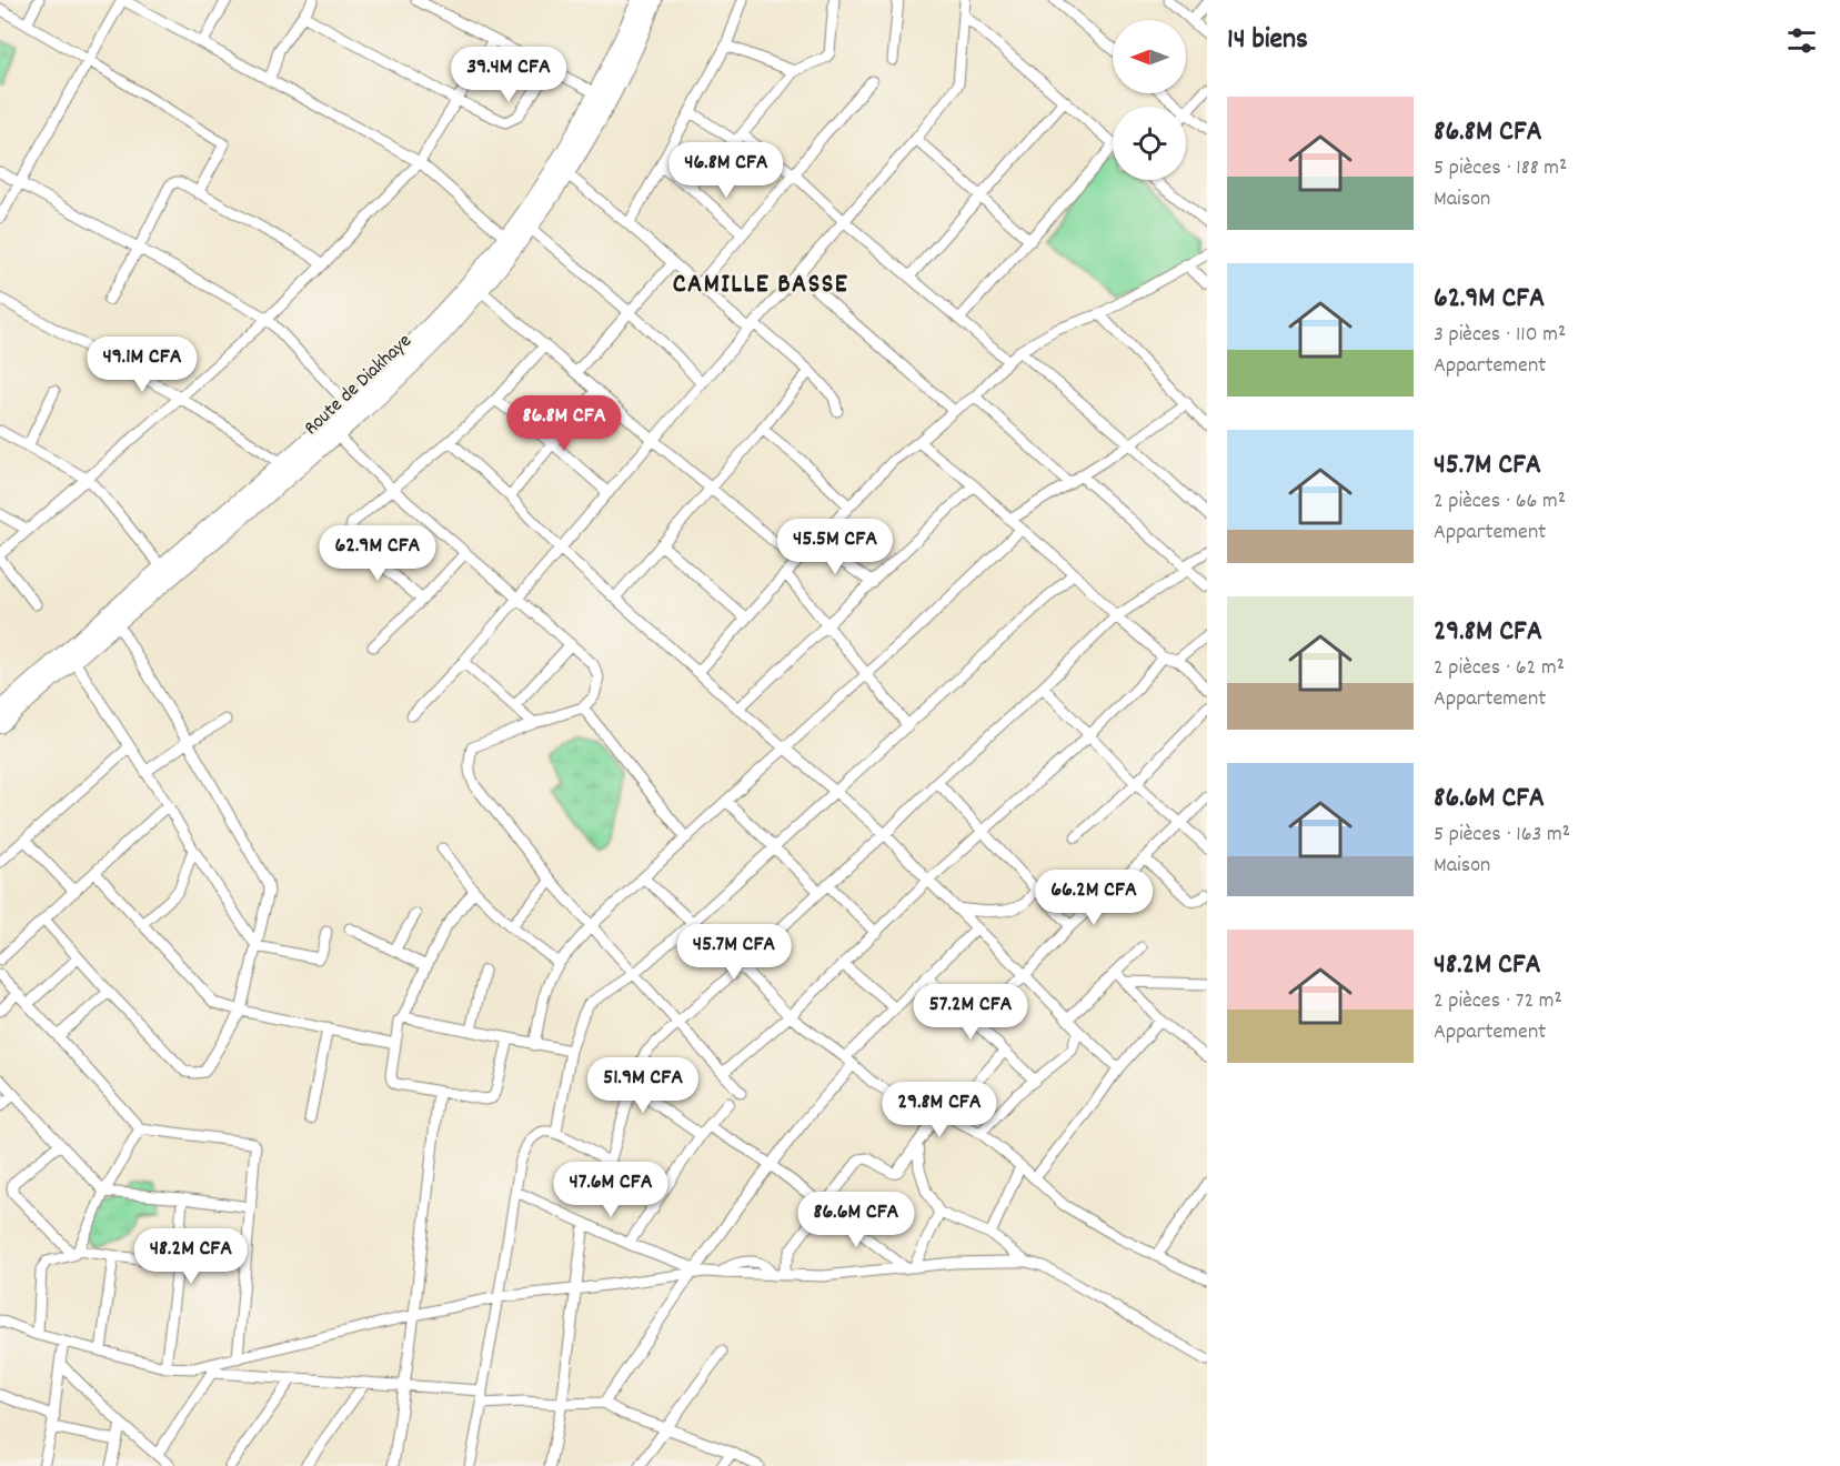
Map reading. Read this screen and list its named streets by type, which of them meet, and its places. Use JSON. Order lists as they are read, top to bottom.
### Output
{
  "streets": {
    "main road": ["Route de Diakhaye"]
  },
  "districts": ["CAMILLE BASSE"],
  "north": "left",
  "page": {
    "heading": "14 biens",
    "price": [
      "39.4M CFA",
      "46.8M CFA",
      "49.1M CFA",
      "86.8M CFA",
      "45.5M CFA",
      "62.9M CFA",
      "66.2M CFA",
      "45.7M CFA",
      "57.2M CFA",
      "51.9M CFA",
      "29.8M CFA",
      "47.6M CFA",
      "86.6M CFA",
      "48.2M CFA"
    ],
    "list": [
      {
        "name": "86.8M CFA",
        "note": "5 pièces · 188 m² · Maison"
      },
      {
        "name": "62.9M CFA",
        "note": "3 pièces · 110 m² · Appartement"
      },
      {
        "name": "45.7M CFA",
        "note": "2 pièces · 66 m² · Appartement"
      },
      {
        "name": "29.8M CFA",
        "note": "2 pièces · 62 m² · Appartement"
      },
      {
        "name": "86.6M CFA",
        "note": "5 pièces · 163 m² · Maison"
      },
      {
        "name": "48.2M CFA",
        "note": "2 pièces · 72 m² · Appartement"
      }
    ]
  }
}
